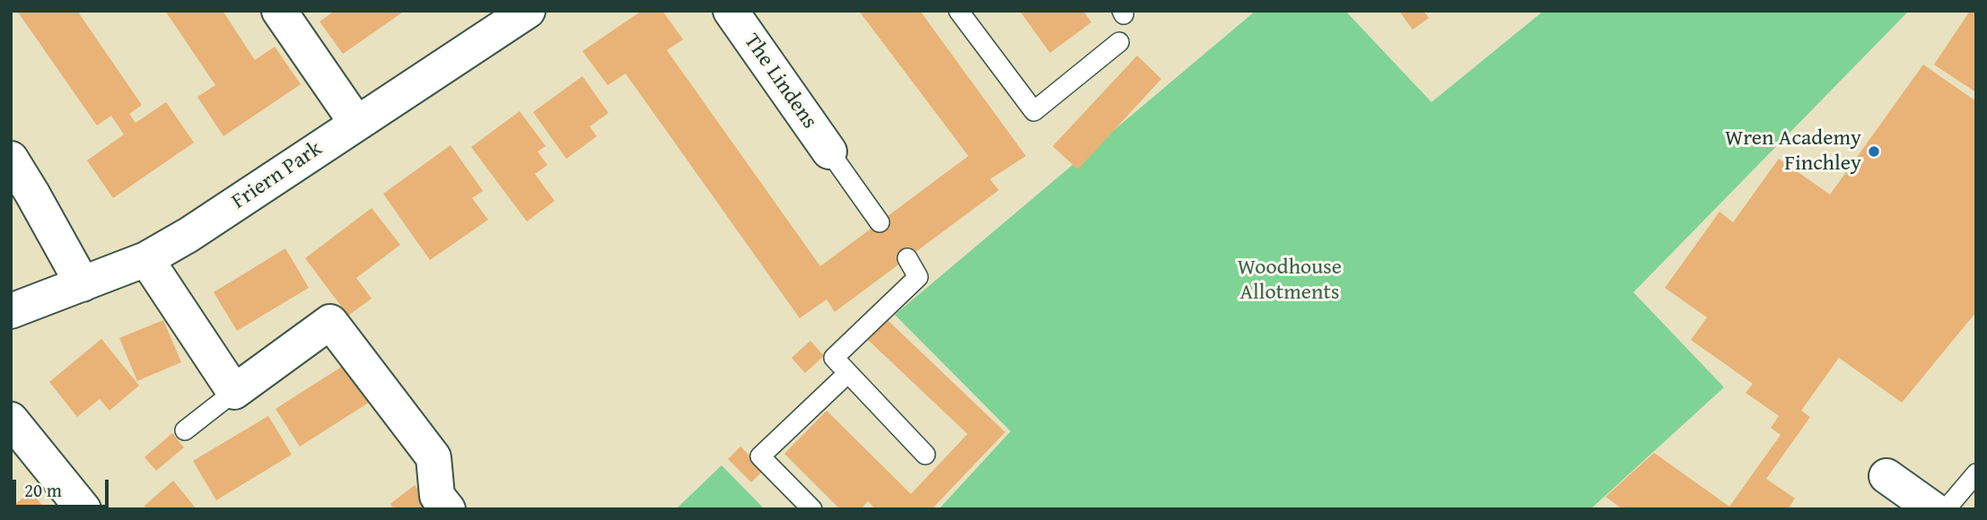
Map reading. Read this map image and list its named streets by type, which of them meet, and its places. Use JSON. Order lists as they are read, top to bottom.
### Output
{
  "streets": {
    "street": ["The Lindens", "Friern Park"]
  },
  "parks": ["Woodhouse Allotments"],
  "places": ["Wren Academy Finchley"],
  "scale_bar": "20 m"
}
